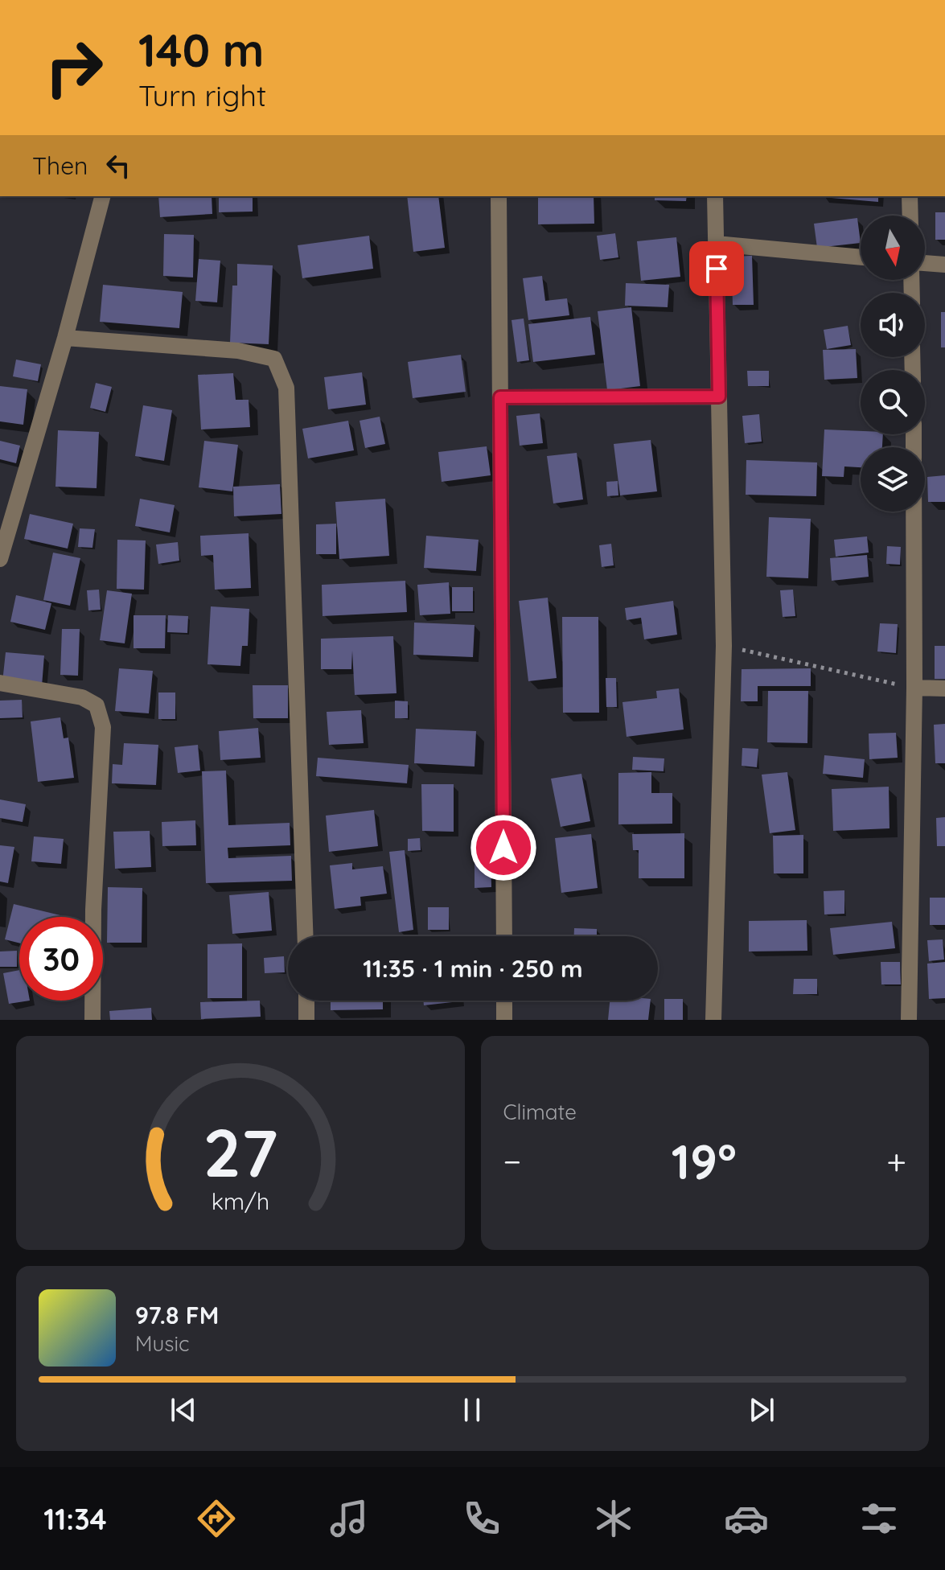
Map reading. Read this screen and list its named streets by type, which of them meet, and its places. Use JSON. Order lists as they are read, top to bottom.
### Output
{
  "north": "bottom",
  "page": {
    "turn": ["140 m", "Turn right"],
    "then": "Then",
    "limit": "30",
    "trip": "11:35 · 1 min · 250 m",
    "tile": "Climate",
    "heat": ["−", "19°", "+"],
    "song": ["97.8 FM", "Music"],
    "tabs": "11:34",
    "gauge": ["27", "km/h"]
  }
}
